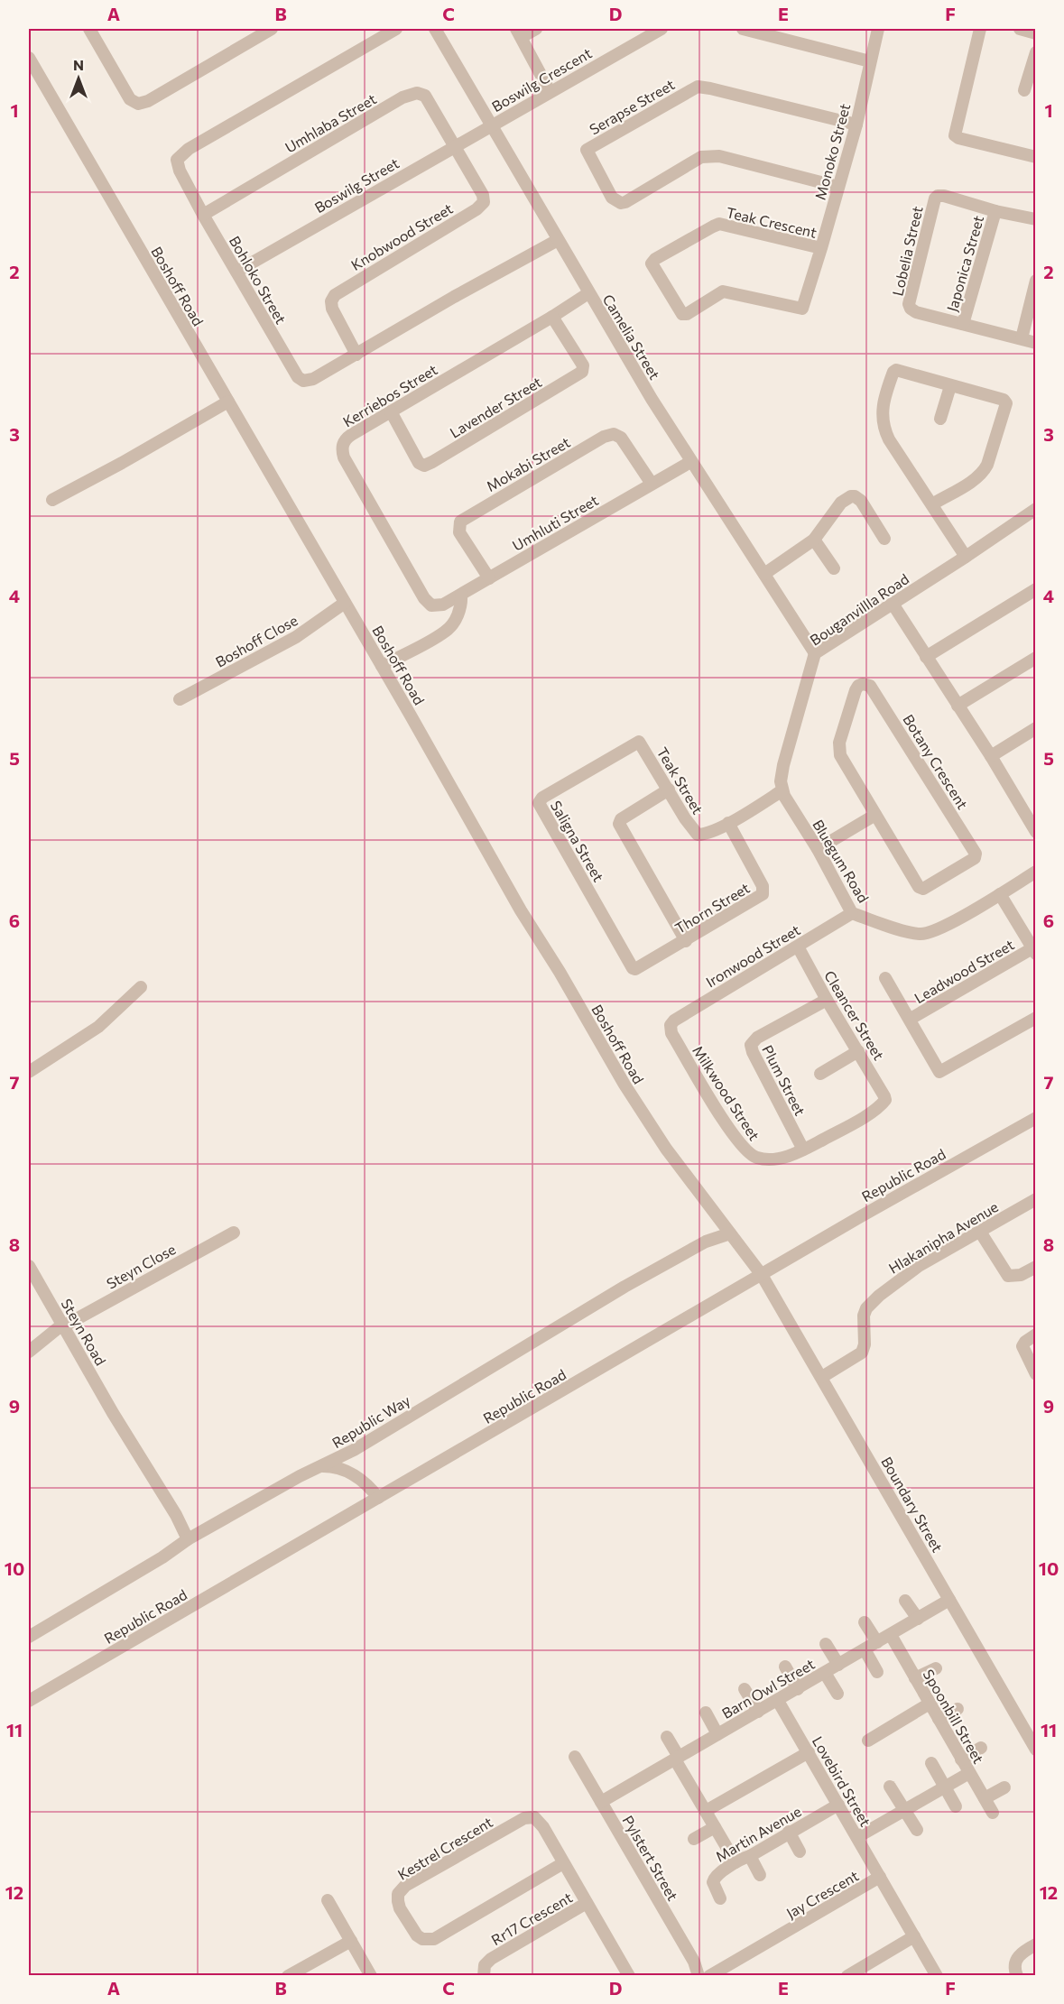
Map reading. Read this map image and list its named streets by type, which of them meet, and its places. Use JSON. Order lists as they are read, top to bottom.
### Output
{
  "streets": {
    "street": [
      "Boswilg Crescent",
      "Serapse Street",
      "Umhlaba Street",
      "Monoko Street",
      "Boswilg Street",
      "Teak Crescent",
      "Knobwood Street",
      "Lobelia Street",
      "Japonica Street",
      "Bohloko Street",
      "Boshoff Road",
      "Camelia Street",
      "Kerriebos Street",
      "Lavender Street",
      "Mokabi Street",
      "Umhluti Street",
      "Bouganvillla Road",
      "Boshoff Close",
      "Botany Crescent",
      "Teak Street",
      "Saligna Street",
      "Bluegum Road",
      "Thorn Street",
      "Ironwood Street",
      "Leadwood Street",
      "Cleancer Street",
      "Plum Street",
      "Milkwood Street",
      "Republic Road",
      "Hlakanipha Avenue",
      "Steyn Close",
      "Steyn Road",
      "Republic Way",
      "Boundary Street",
      "Barn Owl Street",
      "Spoonbill Street",
      "Lovebird Street",
      "Martin Avenue",
      "Kestrel Crescent",
      "Pylstert Street",
      "Jay Crescent",
      "Rr17 Crescent"
    ]
  },
  "crossings": [
    ["Boswilg Crescent", "Boswilg Street"],
    ["Boswilg Crescent", "Camelia Street"],
    ["Serapse Street", "Monoko Street"],
    ["Umhlaba Street", "Boswilg Street"],
    ["Umhlaba Street", "Knobwood Street"],
    ["Umhlaba Street", "Bohloko Street"],
    ["Monoko Street", "Teak Crescent"],
    ["Boswilg Street", "Knobwood Street"],
    ["Boswilg Street", "Bohloko Street"],
    ["Boswilg Street", "Camelia Street"],
    ["Knobwood Street", "Bohloko Street"],
    ["Lobelia Street", "Japonica Street"],
    ["Bohloko Street", "Camelia Street"],
    ["Boshoff Road", "Boshoff Close"],
    ["Boshoff Road", "Republic Road"],
    ["Boshoff Road", "Republic Way"],
    ["Boshoff Road", "Boundary Street"],
    ["Camelia Street", "Kerriebos Street"],
    ["Camelia Street", "Umhluti Street"],
    ["Camelia Street", "Bouganvillla Road"],
    ["Kerriebos Street", "Lavender Street"],
    ["Kerriebos Street", "Umhluti Street"],
    ["Mokabi Street", "Umhluti Street"],
    ["Bouganvillla Road", "Teak Street"],
    ["Bouganvillla Road", "Bluegum Road"],
    ["Teak Street", "Saligna Street"],
    ["Teak Street", "Bluegum Road"],
    ["Teak Street", "Thorn Street"],
    ["Saligna Street", "Thorn Street"],
    ["Bluegum Road", "Ironwood Street"],
    ["Ironwood Street", "Cleancer Street"],
    ["Ironwood Street", "Milkwood Street"],
    ["Cleancer Street", "Plum Street"],
    ["Cleancer Street", "Milkwood Street"],
    ["Plum Street", "Milkwood Street"],
    ["Republic Road", "Boundary Street"],
    ["Hlakanipha Avenue", "Boundary Street"],
    ["Steyn Close", "Steyn Road"],
    ["Steyn Road", "Republic Way"],
    ["Boundary Street", "Barn Owl Street"],
    ["Barn Owl Street", "Spoonbill Street"],
    ["Barn Owl Street", "Lovebird Street"],
    ["Barn Owl Street", "Pylstert Street"],
    ["Lovebird Street", "Martin Avenue"],
    ["Lovebird Street", "Jay Crescent"],
    ["Kestrel Crescent", "Rr17 Crescent"]
  ],
  "north": "top",
  "grid": {
    "columns": [
      "A",
      "B",
      "C",
      "D",
      "E",
      "F"
    ],
    "rows": [
      "1",
      "2",
      "3",
      "4",
      "5",
      "6",
      "7",
      "8",
      "9",
      "10",
      "11",
      "12"
    ]
  }
}
